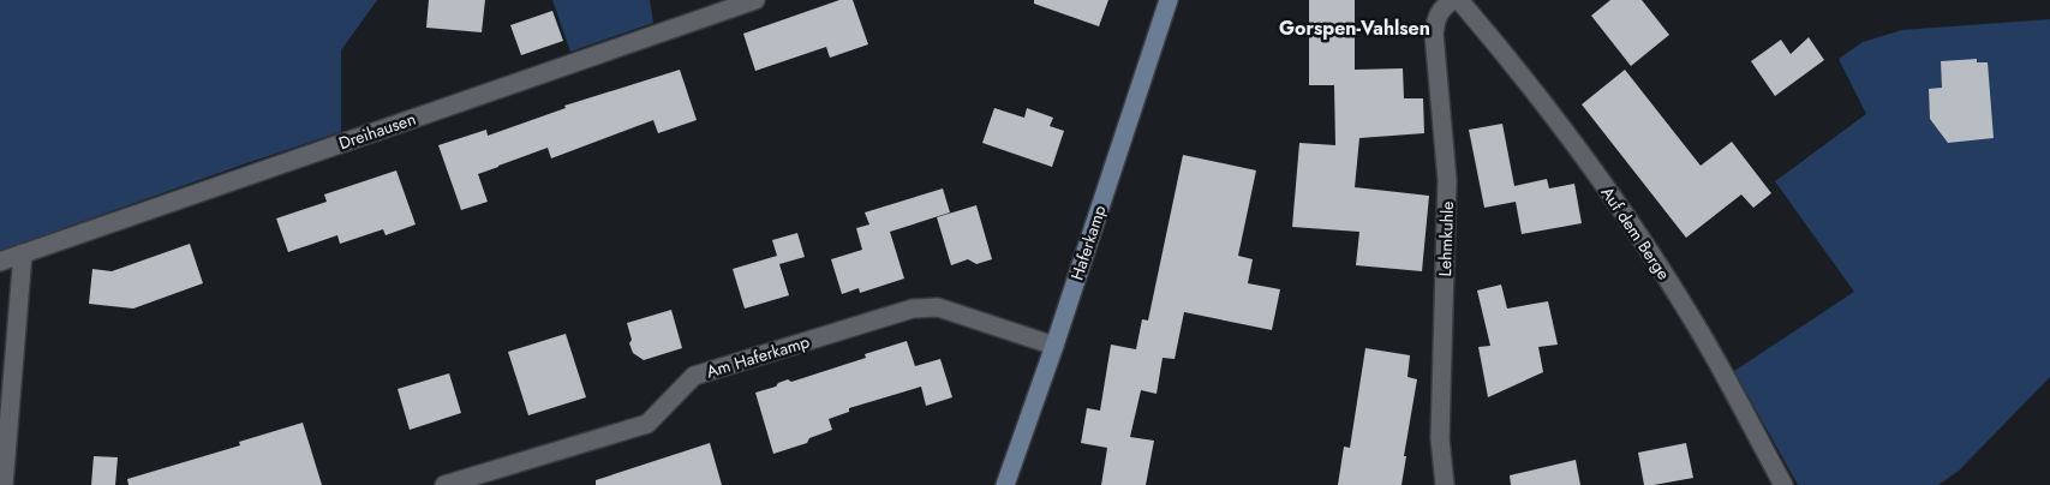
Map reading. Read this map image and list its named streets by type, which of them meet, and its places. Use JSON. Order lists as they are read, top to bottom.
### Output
{
  "streets": {
    "street": [
      "Dreihausen",
      "Auf dem Berge",
      "Lehmkuhle",
      "Haferkamp",
      "Am Haferkamp"
    ]
  },
  "crossings": [
    ["Haferkamp", "Am Haferkamp"]
  ],
  "districts": ["Gorspen-Vahlsen"]
}
